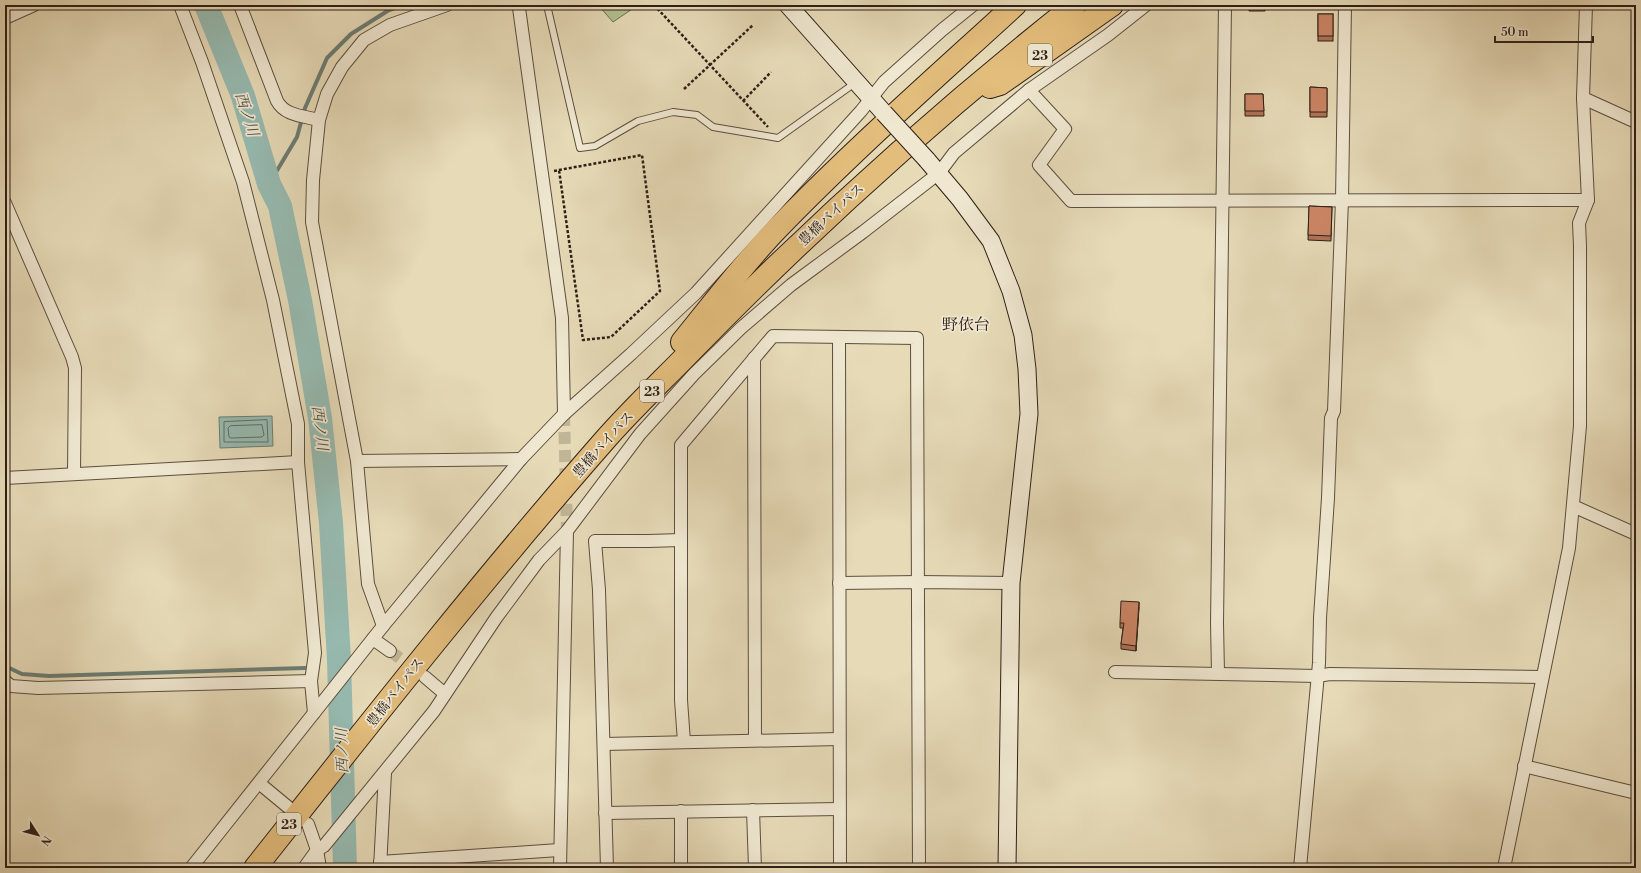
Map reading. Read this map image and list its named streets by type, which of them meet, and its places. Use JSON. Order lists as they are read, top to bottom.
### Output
{
  "streets": {
    "highway": ["23", "豊橋バイパス"]
  },
  "crossings": [
    ["23", "豊橋バイパス"]
  ],
  "districts": ["野依台"],
  "water": ["西ノ川"],
  "scale_bar": "50 m",
  "north": "bottom right"
}
